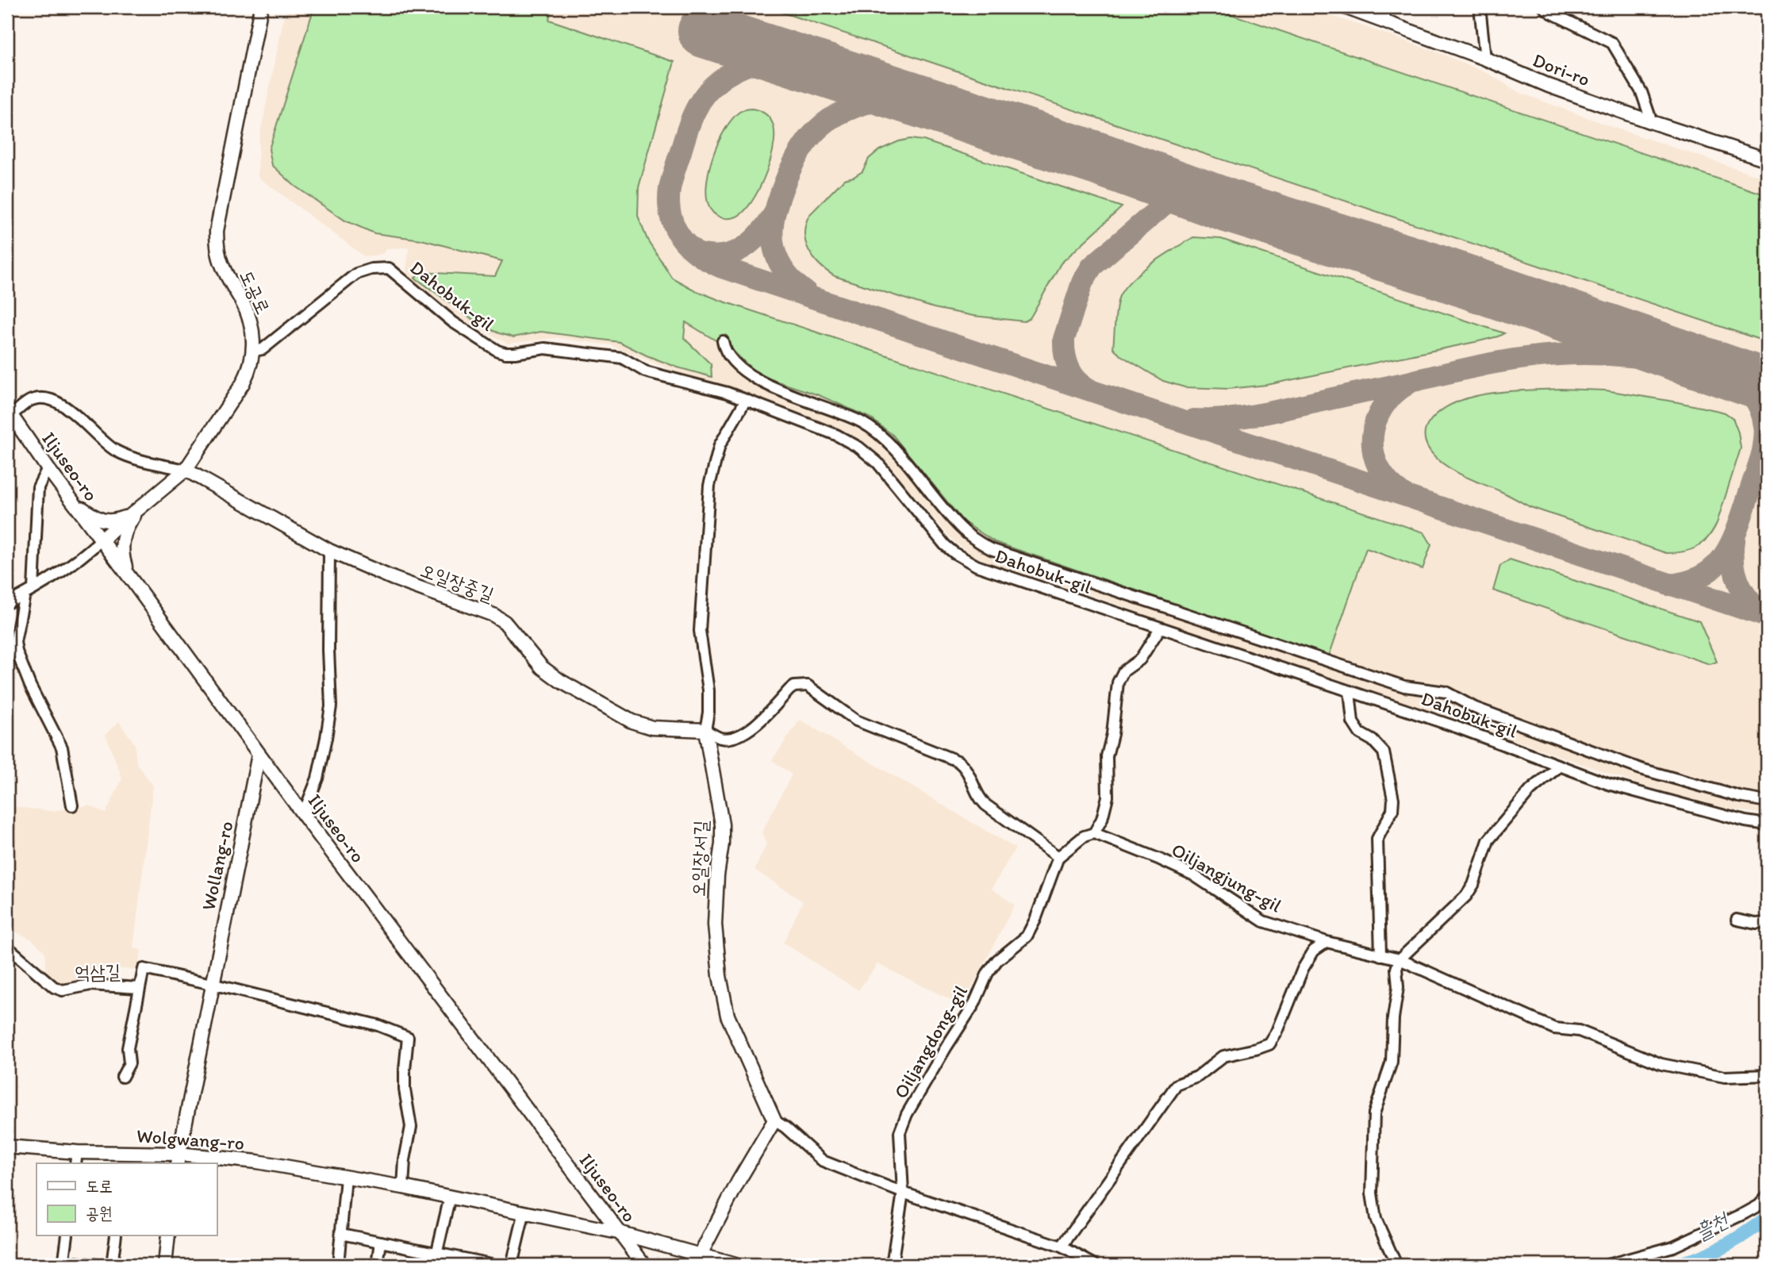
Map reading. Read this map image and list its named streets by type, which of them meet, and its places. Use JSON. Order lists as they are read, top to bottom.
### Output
{
  "streets": {
    "street": [
      "Dori-ro",
      "도공로",
      "Dahobuk-gil",
      "Iljuseo-ro",
      "오일장중길",
      "오일장서길",
      "Wollang-ro",
      "Oiljangjung-gil",
      "억삼길",
      "Oiljangdong-gil",
      "Wolgwang-ro"
    ]
  },
  "crossings": [
    ["도공로", "Dahobuk-gil"],
    ["도공로", "Iljuseo-ro"],
    ["도공로", "오일장중길"],
    ["Dahobuk-gil", "오일장서길"],
    ["Iljuseo-ro", "Wollang-ro"],
    ["Iljuseo-ro", "Wolgwang-ro"],
    ["오일장중길", "오일장서길"],
    ["Wollang-ro", "Wolgwang-ro"]
  ],
  "water": ["흘천"],
  "legend": ["도로", "공원"]
}
